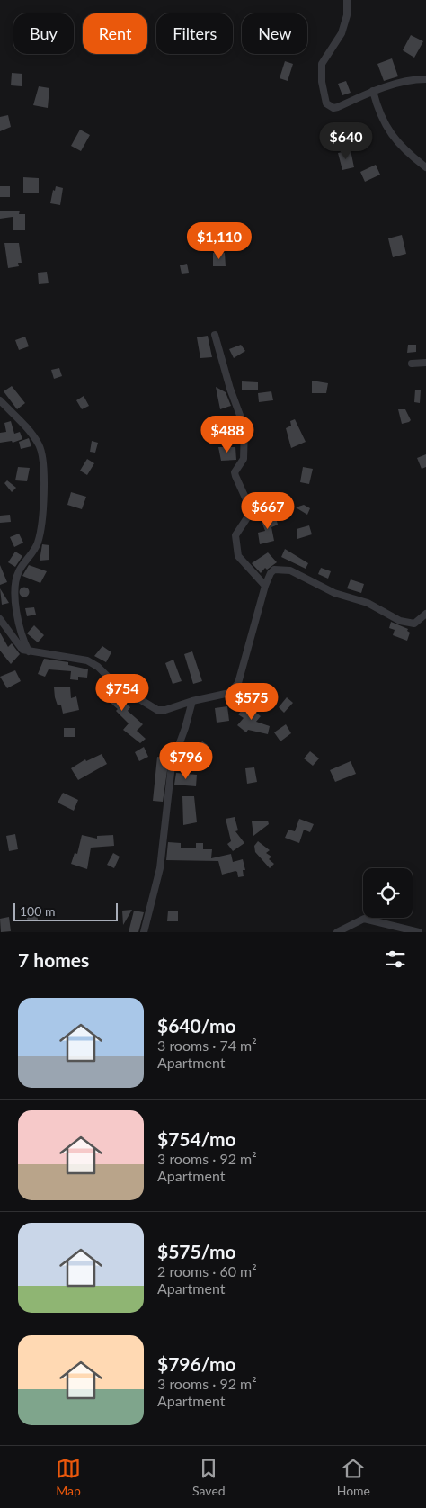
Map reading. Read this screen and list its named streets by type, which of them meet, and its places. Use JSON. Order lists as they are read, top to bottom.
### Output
{
  "scale_bar": "100 m",
  "page": {
    "chip": [
      "Buy",
      "Rent",
      "Filters",
      "New"
    ],
    "price": [
      "$640",
      "$1,110",
      "$488",
      "$667",
      "$754",
      "$575",
      "$796"
    ],
    "scale": "100 m",
    "heading": "7 homes",
    "list": [
      {
        "name": "$640/mo",
        "note": "3 rooms · 74 m² · Apartment"
      },
      {
        "name": "$754/mo",
        "note": "3 rooms · 92 m² · Apartment"
      },
      {
        "name": "$575/mo",
        "note": "2 rooms · 60 m² · Apartment"
      },
      {
        "name": "$796/mo",
        "note": "3 rooms · 92 m² · Apartment"
      }
    ],
    "tabs": ["Map", "Saved", "Home"]
  }
}
